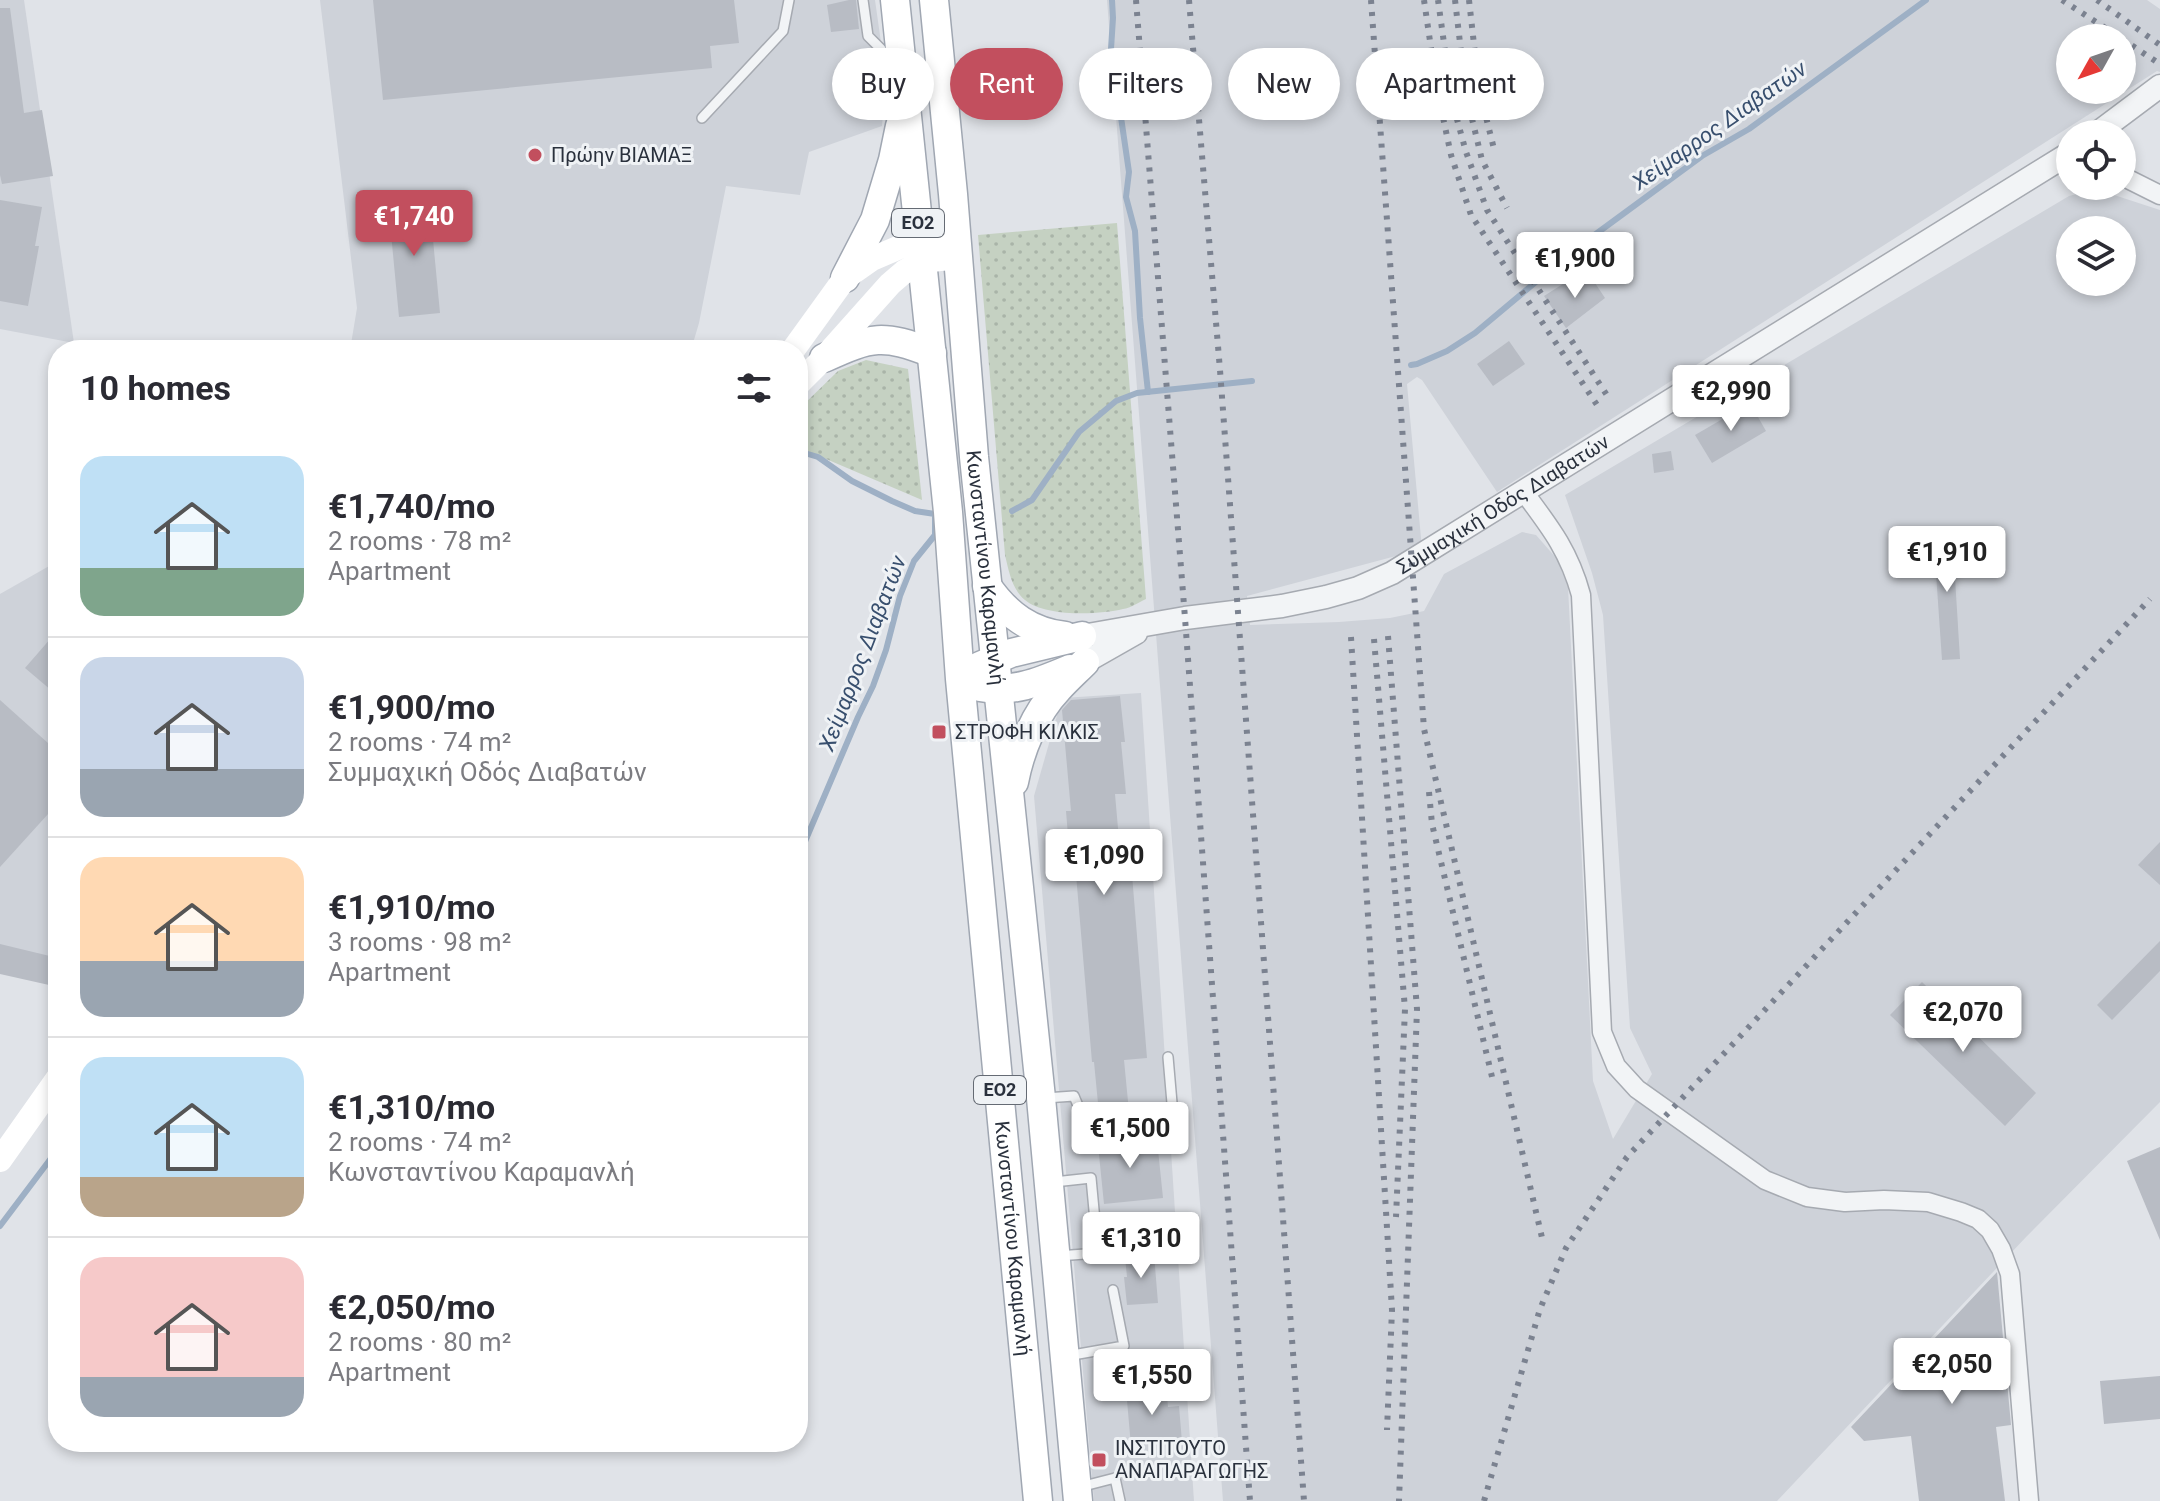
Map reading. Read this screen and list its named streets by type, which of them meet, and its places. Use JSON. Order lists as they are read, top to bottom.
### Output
{
  "streets": {
    "main road": ["ΕΟ2", "Κωνσταντίνου Καραμανλή"],
    "street": ["Συμμαχική Οδός Διαβατών"]
  },
  "crossings": [
    ["ΕΟ2", "Κωνσταντίνου Καραμανλή"]
  ],
  "water": ["Χείμαρρος Διαβατών"],
  "places": {
    "other": ["Πρώην ΒΙΑΜΑΞ"],
    "transit": ["ΣΤΡΟΦΗ ΚΙΛΚΙΣ", "ΙΝΣΤΙΤΟΥΤΟ ΑΝΑΠΑΡΑΓΩΓΗΣ"]
  },
  "north": "bottom left",
  "page": {
    "chip": [
      "Buy",
      "Rent",
      "Filters",
      "New",
      "Apartment"
    ],
    "price": [
      "€1,740",
      "€1,900",
      "€2,990",
      "€1,910",
      "€1,090",
      "€2,070",
      "€1,500",
      "€1,310",
      "€2,050",
      "€1,550"
    ],
    "heading": "10 homes",
    "list": [
      {
        "name": "€1,740/mo",
        "note": "2 rooms · 78 m² · Apartment"
      },
      {
        "name": "€1,900/mo",
        "note": "2 rooms · 74 m² · Συμμαχική Οδός Διαβατών"
      },
      {
        "name": "€1,910/mo",
        "note": "3 rooms · 98 m² · Apartment"
      },
      {
        "name": "€1,310/mo",
        "note": "2 rooms · 74 m² · Κωνσταντίνου Καραμανλή"
      },
      {
        "name": "€2,050/mo",
        "note": "2 rooms · 80 m² · Apartment"
      }
    ]
  }
}
